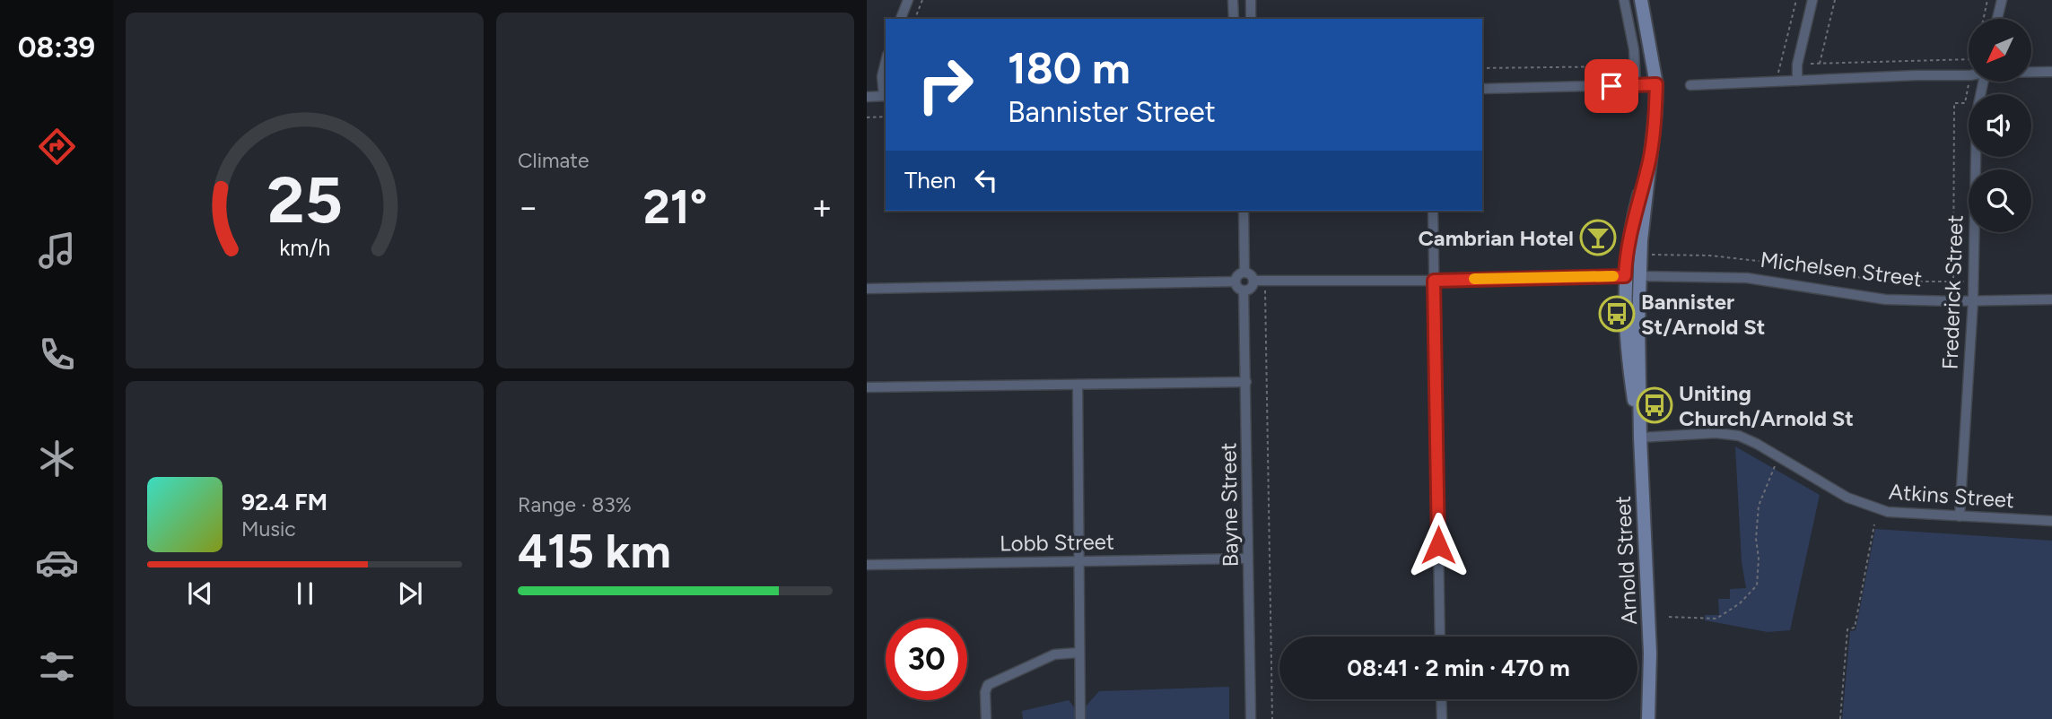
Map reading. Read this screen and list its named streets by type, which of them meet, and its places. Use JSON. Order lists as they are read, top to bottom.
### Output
{
  "streets": {
    "main road": ["Michelsen Street", "Arnold Street"],
    "street": [
      "Frederick Street",
      "Atkins Street",
      "Bayne Street",
      "Lobb Street"
    ]
  },
  "crossings": [
    ["Michelsen Street", "Frederick Street"],
    ["Michelsen Street", "Arnold Street"],
    ["Frederick Street", "Atkins Street"],
    ["Atkins Street", "Arnold Street"],
    ["Bayne Street", "Lobb Street"]
  ],
  "places": {
    "bar": ["Cambrian Hotel"],
    "bus stop": ["Bannister St/Arnold St", "Uniting Church/Arnold St"]
  },
  "north": "bottom left",
  "page": {
    "tabs": "08:39",
    "tile": [
      "Climate",
      ["Range · 83%", "415 km"]
    ],
    "turn": ["180 m", "Bannister Street"],
    "then": "Then",
    "heat": ["−", "21°", "+"],
    "song": ["92.4 FM", "Music"],
    "limit": "30",
    "trip": "08:41 · 2 min · 470 m",
    "gauge": ["25", "km/h"]
  }
}
